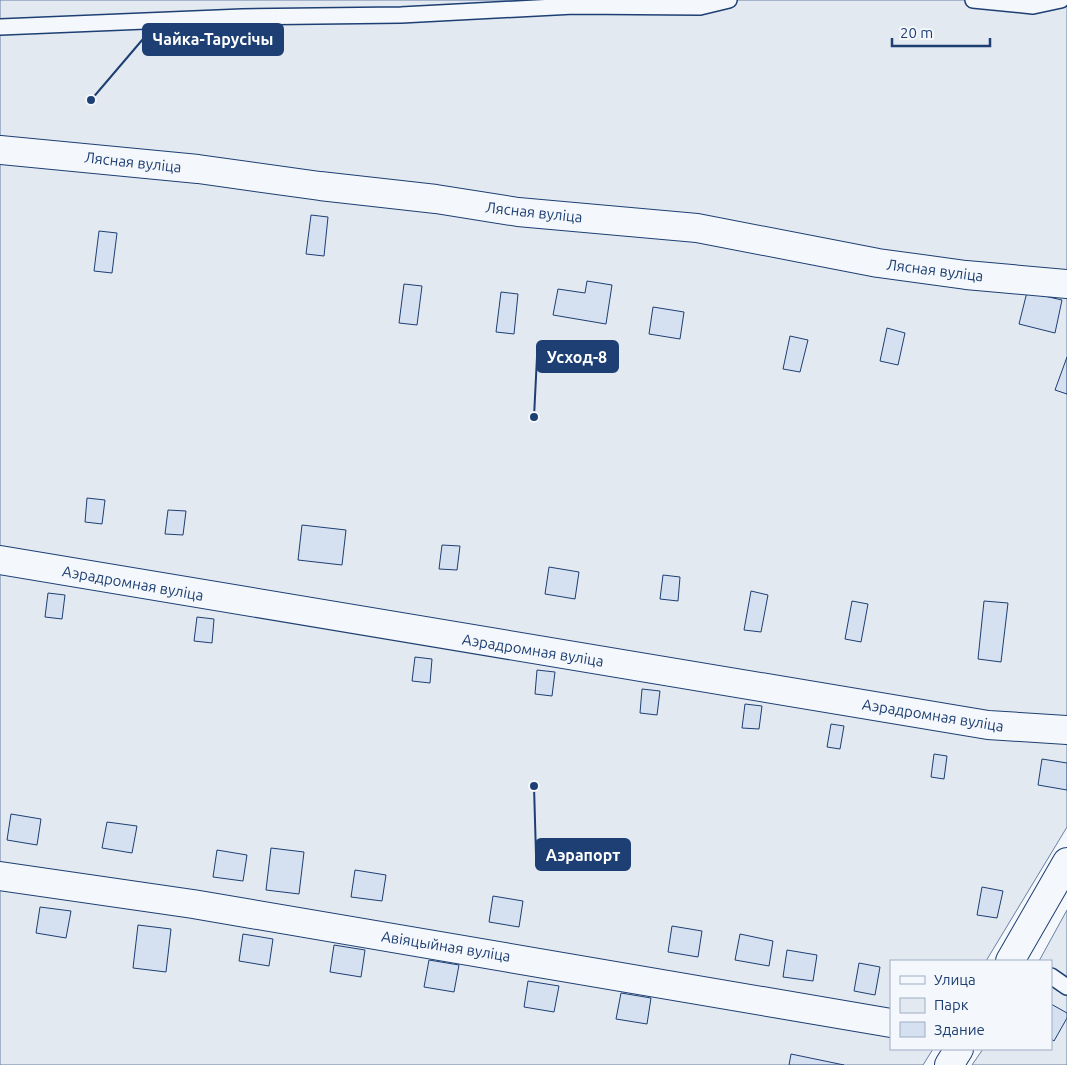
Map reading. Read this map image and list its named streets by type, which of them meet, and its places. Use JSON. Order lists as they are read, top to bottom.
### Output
{
  "streets": {
    "street": ["Лясная вуліца", "Аэрадромная вуліца", "Авіяцыйная вуліца"]
  },
  "places": ["Чайка-Тарусічы", "Усход-8", "Аэрапорт"],
  "legend": ["Улица", "Парк", "Здание"],
  "scale_bar": "20 m"
}
